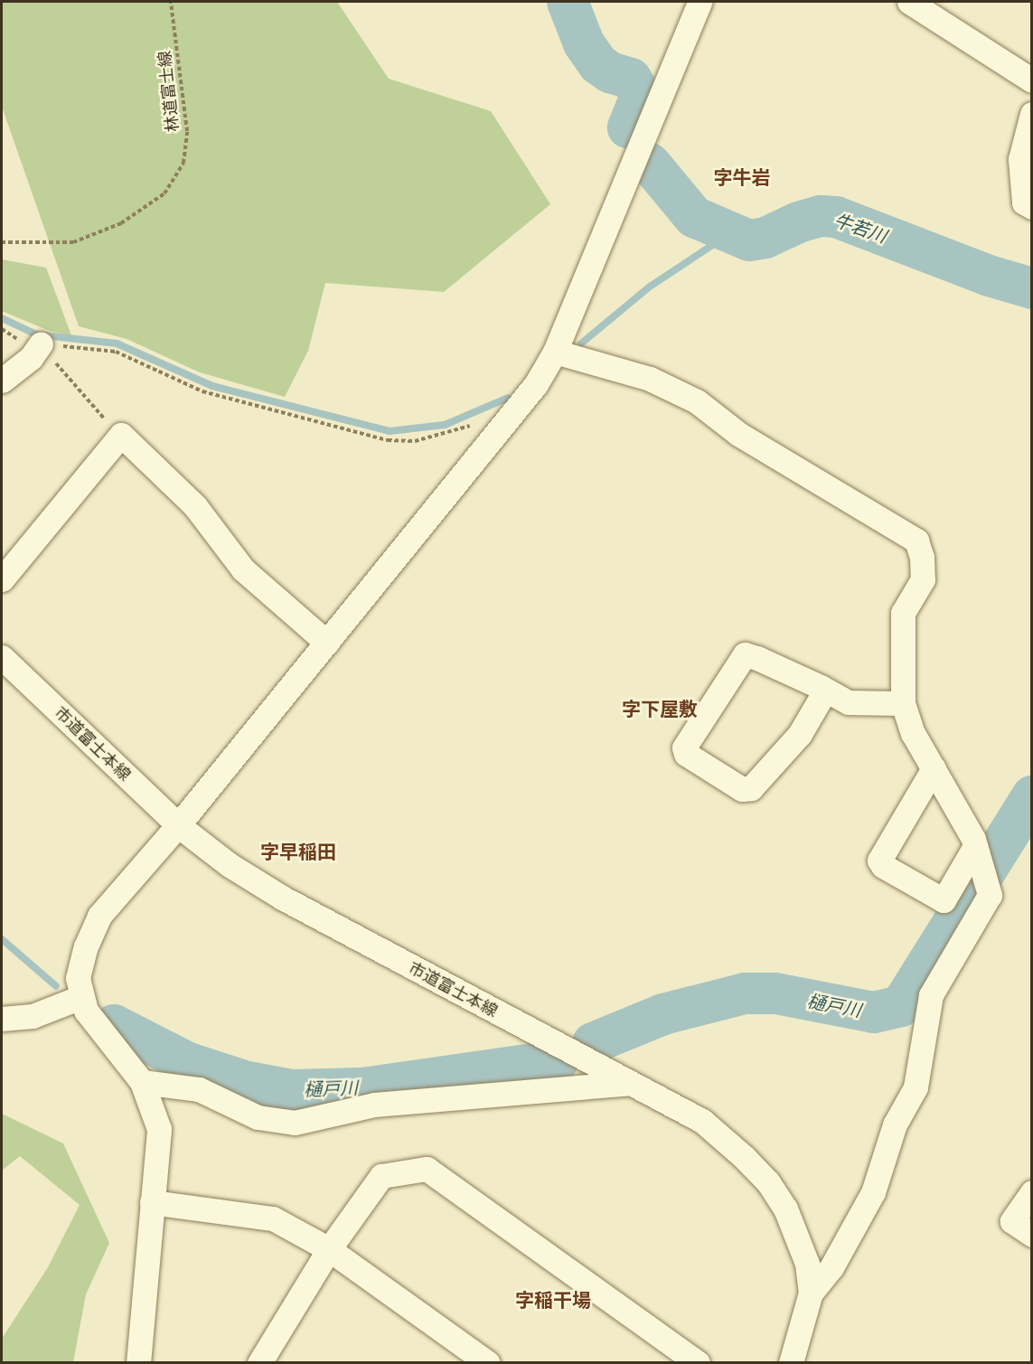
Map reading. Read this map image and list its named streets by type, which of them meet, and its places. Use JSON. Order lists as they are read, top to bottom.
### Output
{
  "streets": {
    "street": ["市道富士本線"],
    "path": ["林道富士線"]
  },
  "districts": [
    "字牛岩",
    "字下屋敷",
    "字早稲田",
    "字稲干場"
  ],
  "water": ["牛若川", "樋戸川"]
}
